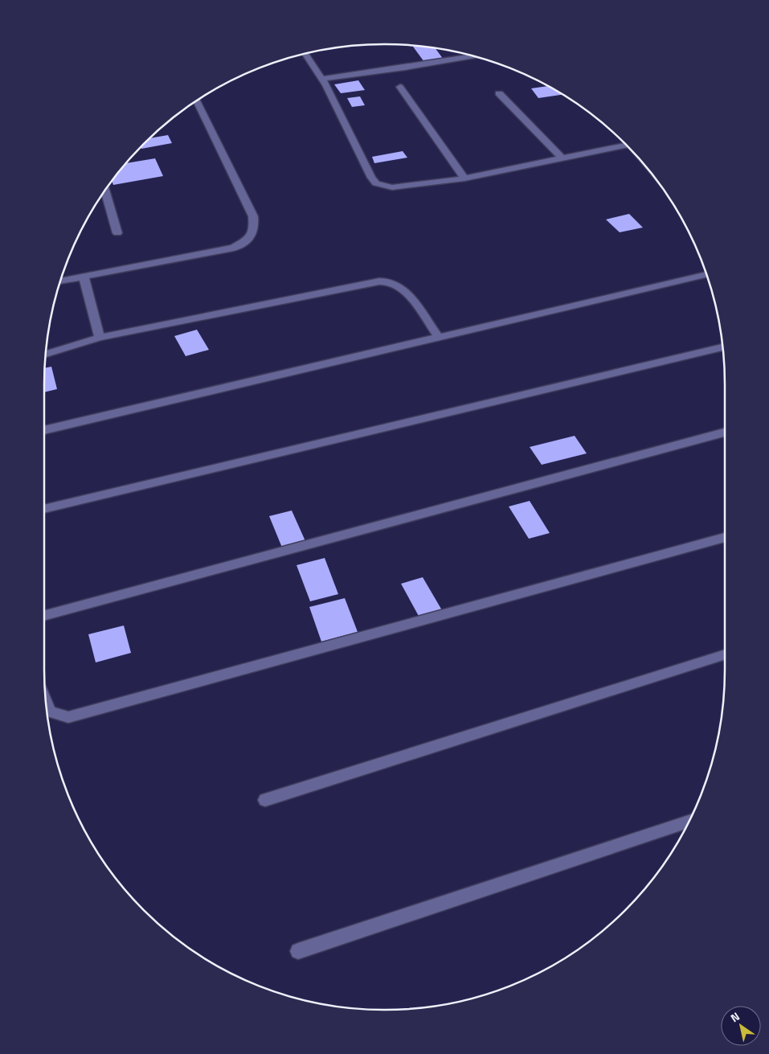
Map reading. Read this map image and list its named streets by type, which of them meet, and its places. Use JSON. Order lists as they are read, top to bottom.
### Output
{
  "north": "top left"
}
